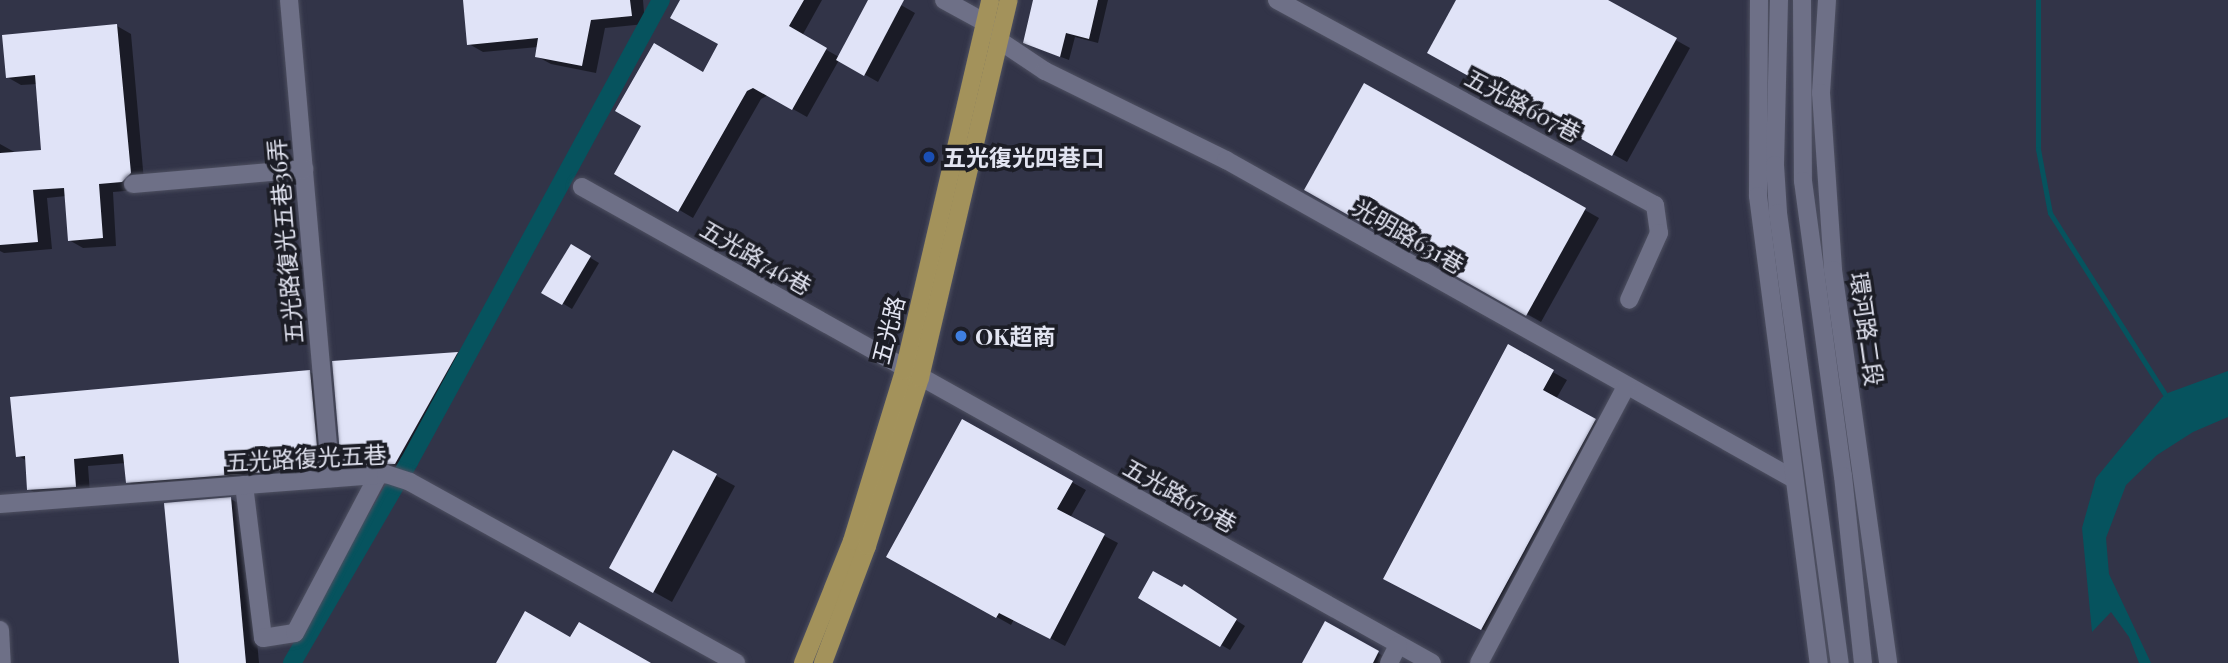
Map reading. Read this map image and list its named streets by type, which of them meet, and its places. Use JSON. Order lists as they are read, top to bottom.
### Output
{
  "streets": {
    "main road": ["五光路"],
    "street": [
      "五光路607巷",
      "光明路631巷",
      "五光路復光五巷36弄",
      "五光路746巷",
      "環河路二段",
      "五光路復光五巷",
      "五光路679巷"
    ]
  },
  "crossings": [
    ["光明路631巷", "五光路"],
    ["五光路復光五巷36弄", "五光路復光五巷"],
    ["五光路746巷", "五光路"],
    ["五光路746巷", "五光路679巷"],
    ["五光路", "五光路679巷"]
  ],
  "places": ["五光復光四巷口", "OK超商"]
}
